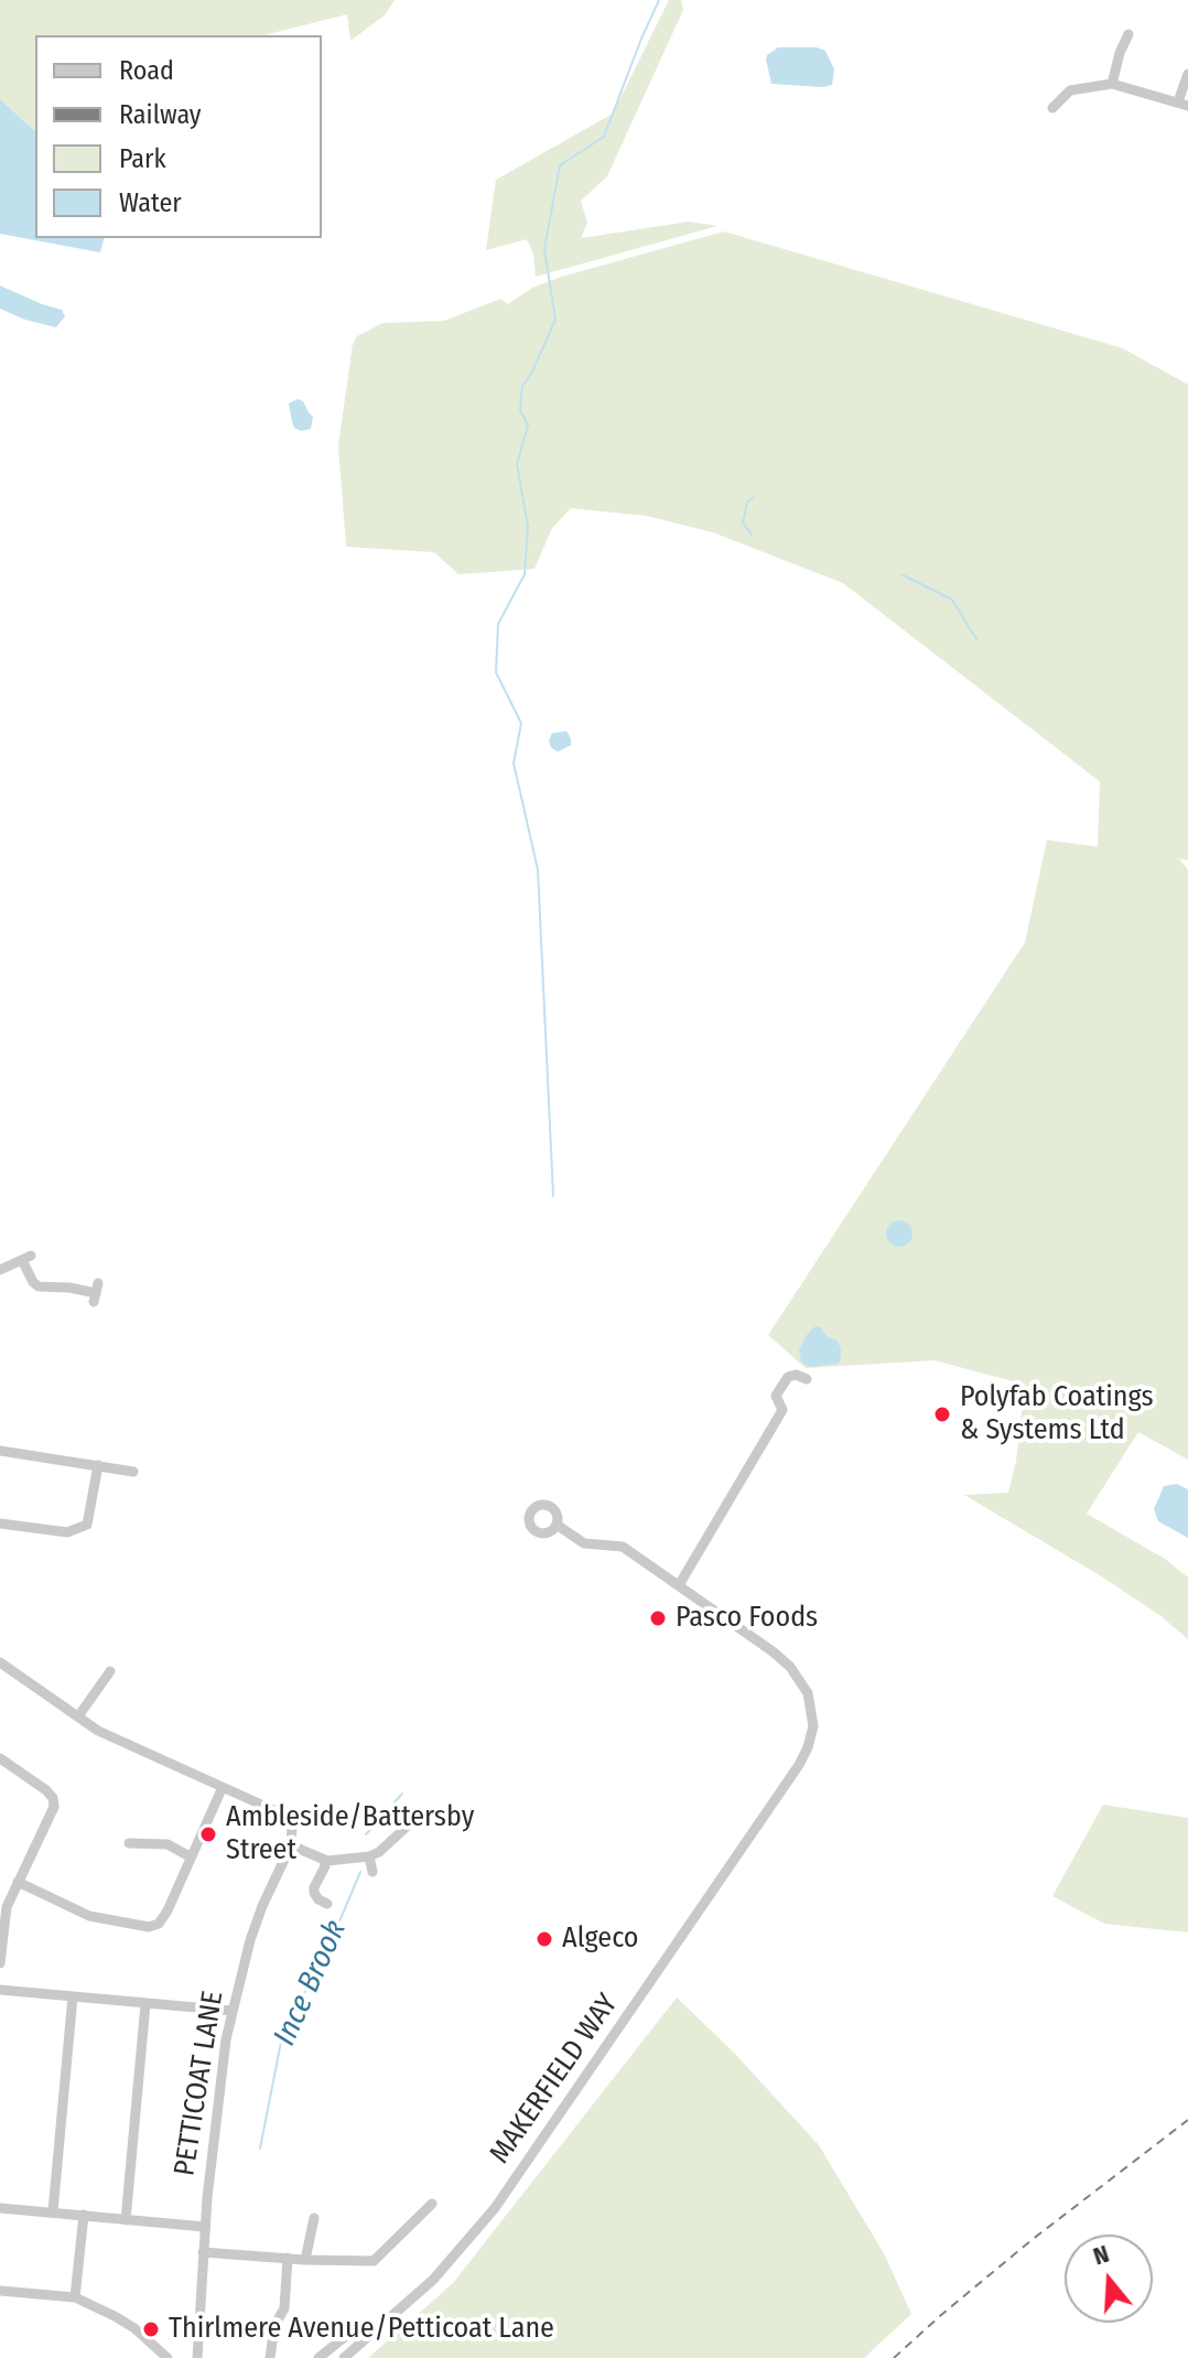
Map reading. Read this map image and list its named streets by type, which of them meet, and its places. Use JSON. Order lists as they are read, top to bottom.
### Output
{
  "streets": {
    "street": ["MAKERFIELD WAY", "PETTICOAT LANE"]
  },
  "water": ["Ince Brook"],
  "places": [
    "Polyfab Coatings & Systems Ltd",
    "Pasco Foods",
    "Ambleside/Battersby Street",
    "Algeco",
    "Thirlmere Avenue/Petticoat Lane"
  ],
  "legend": [
    "Road",
    "Railway",
    "Park",
    "Water"
  ],
  "north": "top"
}
